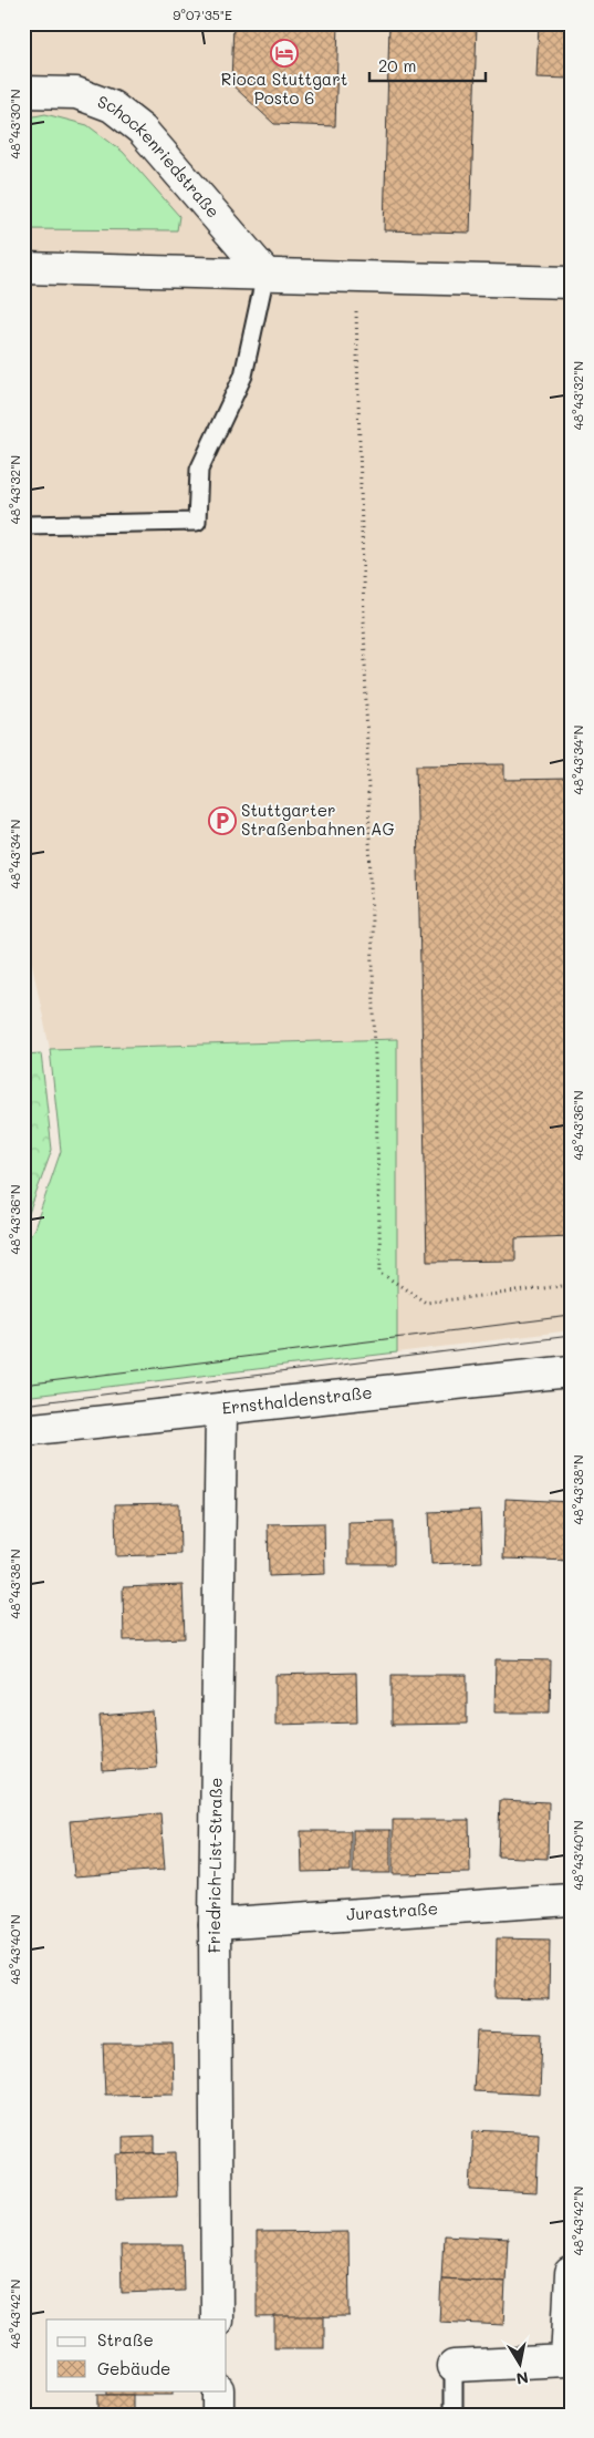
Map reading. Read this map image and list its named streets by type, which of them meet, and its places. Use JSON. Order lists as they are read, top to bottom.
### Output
{
  "streets": {
    "street": [
      "Schockenriedstraße",
      "Ernsthaldenstraße",
      "Friedrich-List-Straße",
      "Jurastraße"
    ]
  },
  "crossings": [
    ["Ernsthaldenstraße", "Friedrich-List-Straße"],
    ["Friedrich-List-Straße", "Jurastraße"]
  ],
  "places": {
    "hotel": ["Rioca Stuttgart Posto 6"],
    "parking": ["Stuttgarter Straßenbahnen AG"]
  },
  "legend": ["Straße", "Gebäude"],
  "scale_bar": "20 m",
  "north": "bottom",
  "coordinates": [
    "9°07'35\"E",
    "48°43'30\"N",
    "48°43'32\"N",
    "48°43'34\"N",
    "48°43'36\"N",
    "48°43'38\"N",
    "48°43'40\"N",
    "48°43'42\"N"
  ]
}
